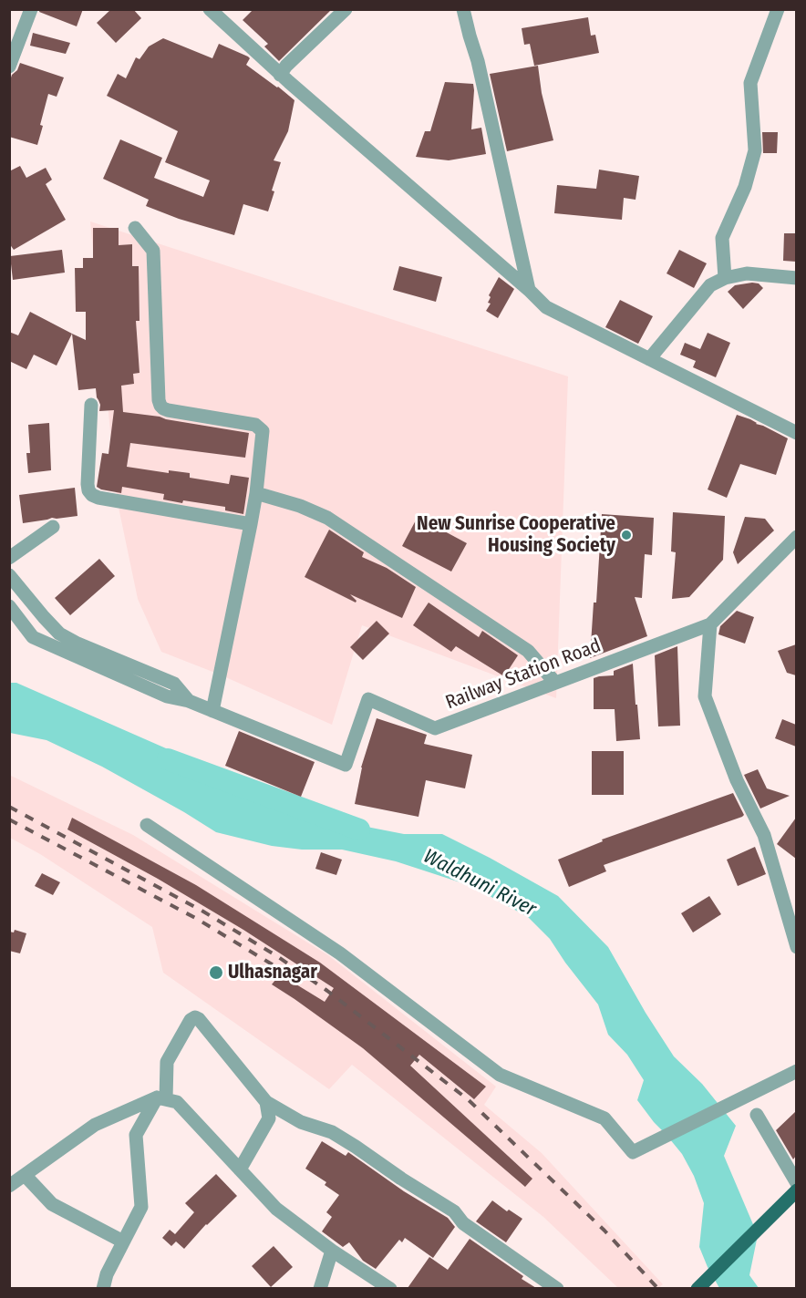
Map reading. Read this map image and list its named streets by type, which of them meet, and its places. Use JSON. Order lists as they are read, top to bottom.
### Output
{
  "streets": {
    "street": ["Railway Station Road"]
  },
  "water": ["Waldhuni River"],
  "places": ["New Sunrise Cooperative Housing Society", "Ulhasnagar"]
}
